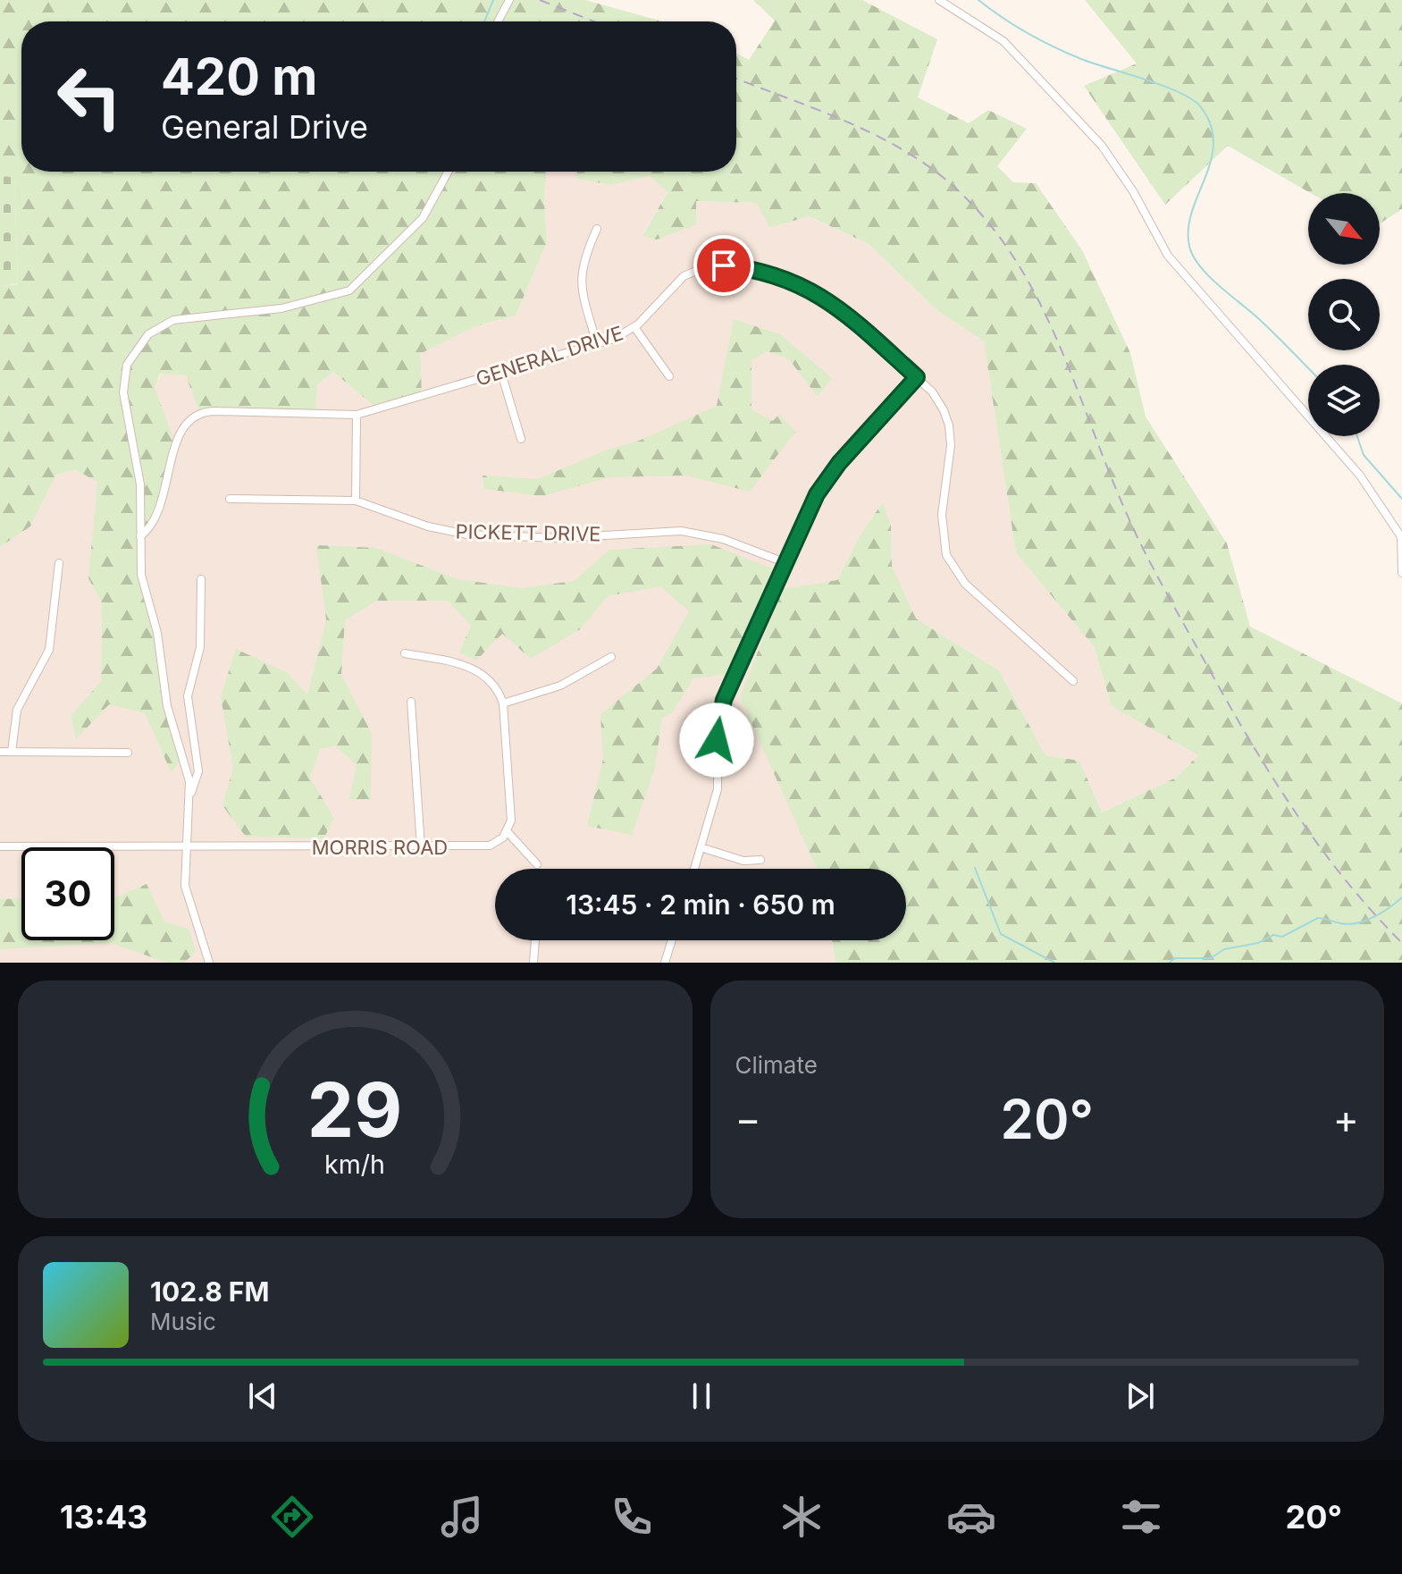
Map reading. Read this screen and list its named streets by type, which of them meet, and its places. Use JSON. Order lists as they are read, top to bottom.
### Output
{
  "streets": {
    "street": ["GENERAL DRIVE", "PICKETT DRIVE", "MORRIS ROAD"]
  },
  "north": "bottom right",
  "page": {
    "turn": ["420 m", "General Drive"],
    "limit": "30",
    "trip": "13:45 · 2 min · 650 m",
    "tile": "Climate",
    "heat": ["−", "20°", "+"],
    "song": ["102.8 FM", "Music"],
    "tabs": ["13:43", "20°"],
    "gauge": ["29", "km/h"]
  }
}
